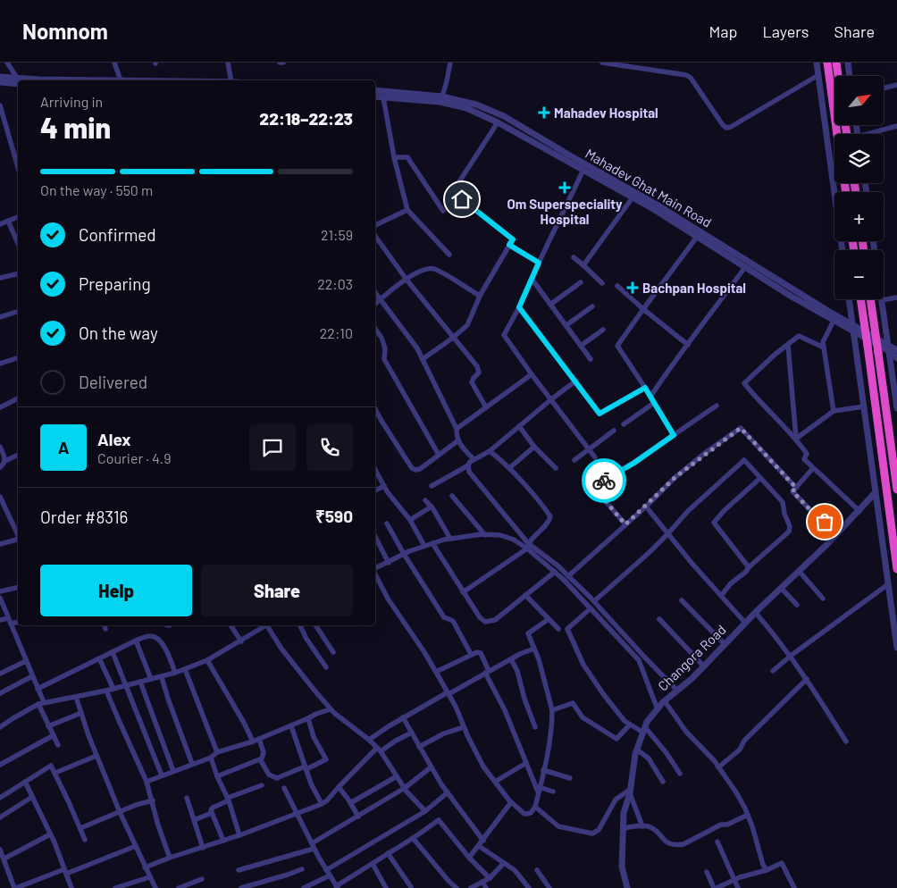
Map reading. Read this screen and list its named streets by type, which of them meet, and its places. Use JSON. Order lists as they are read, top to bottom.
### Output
{
  "streets": {
    "street": ["Mahadev Ghat Main Road", "Changora Road"]
  },
  "places": {
    "health": ["Mahadev Hospital", "Om Superspeciality Hospital", "Bachpan Hospital"]
  },
  "north": "top right",
  "page": {
    "header": "Nomnom",
    "nav": ["Map", "Layers", "Share"],
    "map_buttons": ["+", "−"],
    "heading": ["4 min", "Arriving in", "22:18–22:23"],
    "panel": [
      "Alex",
      "Courier · 4.9",
      "Order #8316",
      "₹590"
    ],
    "bar": "On the way · 550 m",
    "list": [
      ["Confirmed", "21:59"],
      ["Preparing", "22:03"],
      ["On the way", "22:10"],
      "Delivered"
    ],
    "round": "A",
    "buttons": ["Help", "Share"]
  }
}
